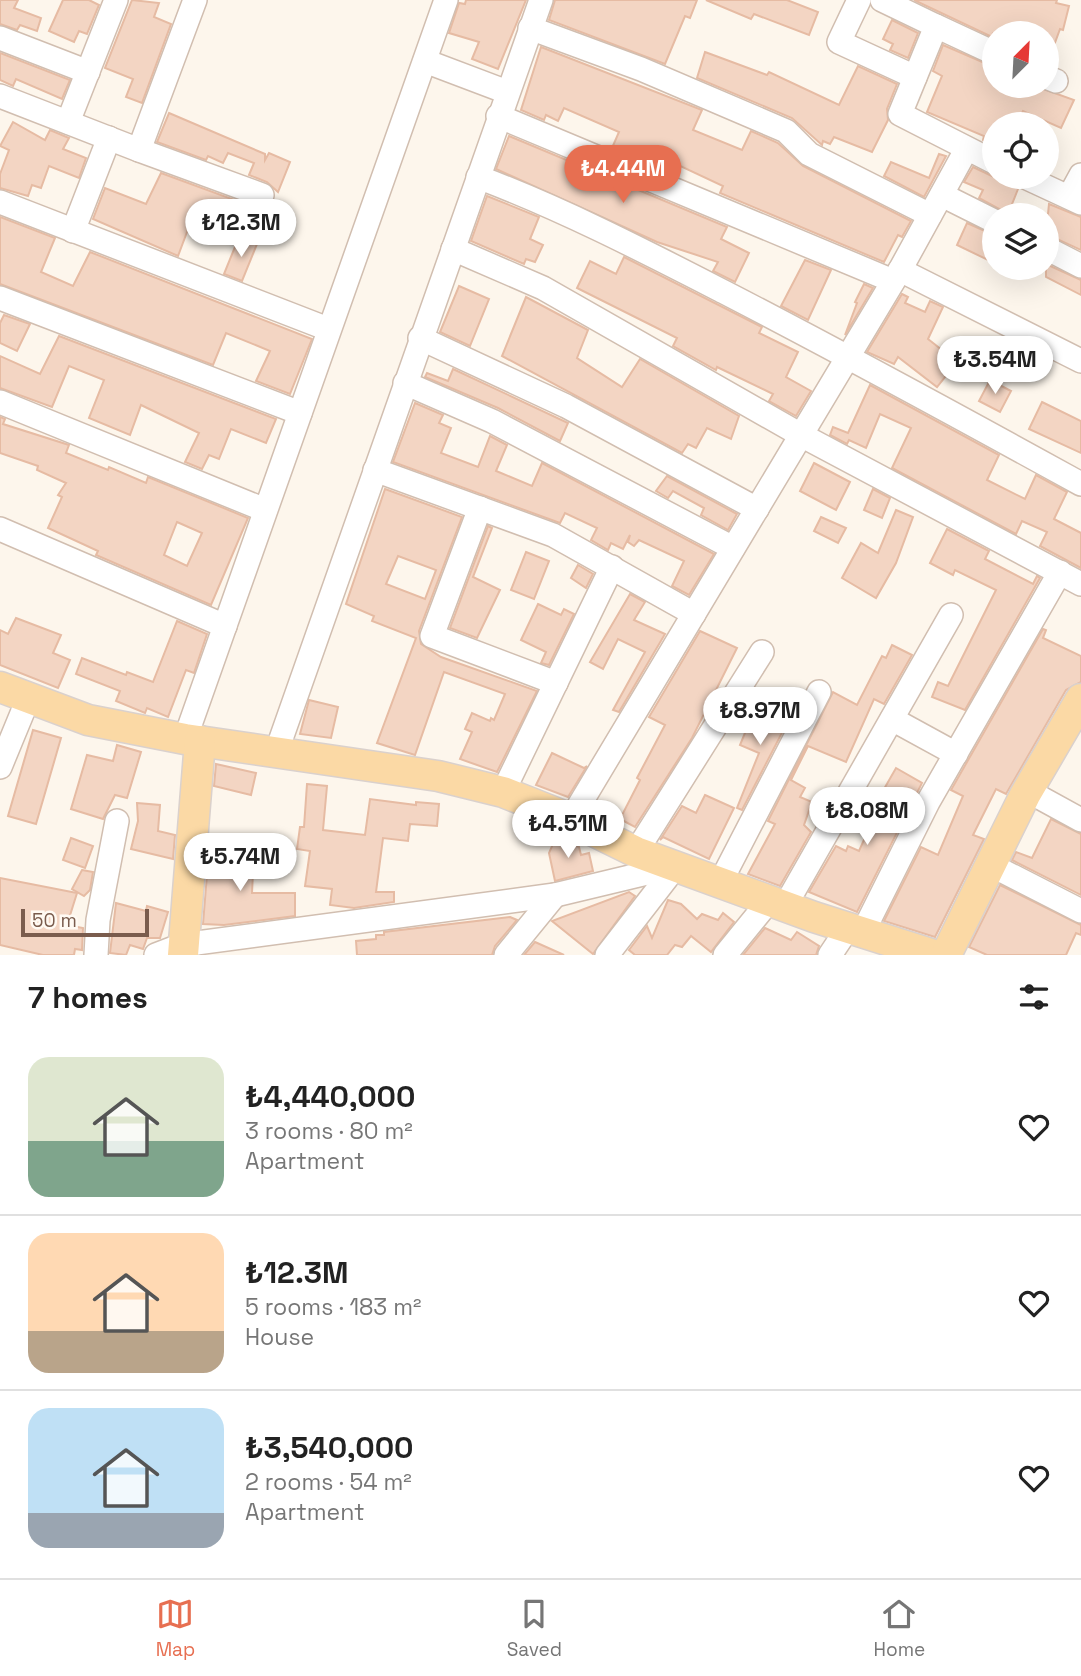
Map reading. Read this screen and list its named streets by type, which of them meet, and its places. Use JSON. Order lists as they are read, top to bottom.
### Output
{
  "scale_bar": "50 m",
  "north": "top right",
  "page": {
    "price": [
      "₺4.44M",
      "₺12.3M",
      "₺3.54M",
      "₺8.97M",
      "₺8.08M",
      "₺4.51M",
      "₺5.74M"
    ],
    "scale": "50 m",
    "heading": "7 homes",
    "list": [
      {
        "name": "₺4,440,000",
        "note": "3 rooms · 80 m² · Apartment"
      },
      {
        "name": "₺12.3M",
        "note": "5 rooms · 183 m² · House"
      },
      {
        "name": "₺3,540,000",
        "note": "2 rooms · 54 m² · Apartment"
      }
    ],
    "tabs": ["Map", "Saved", "Home"]
  }
}
